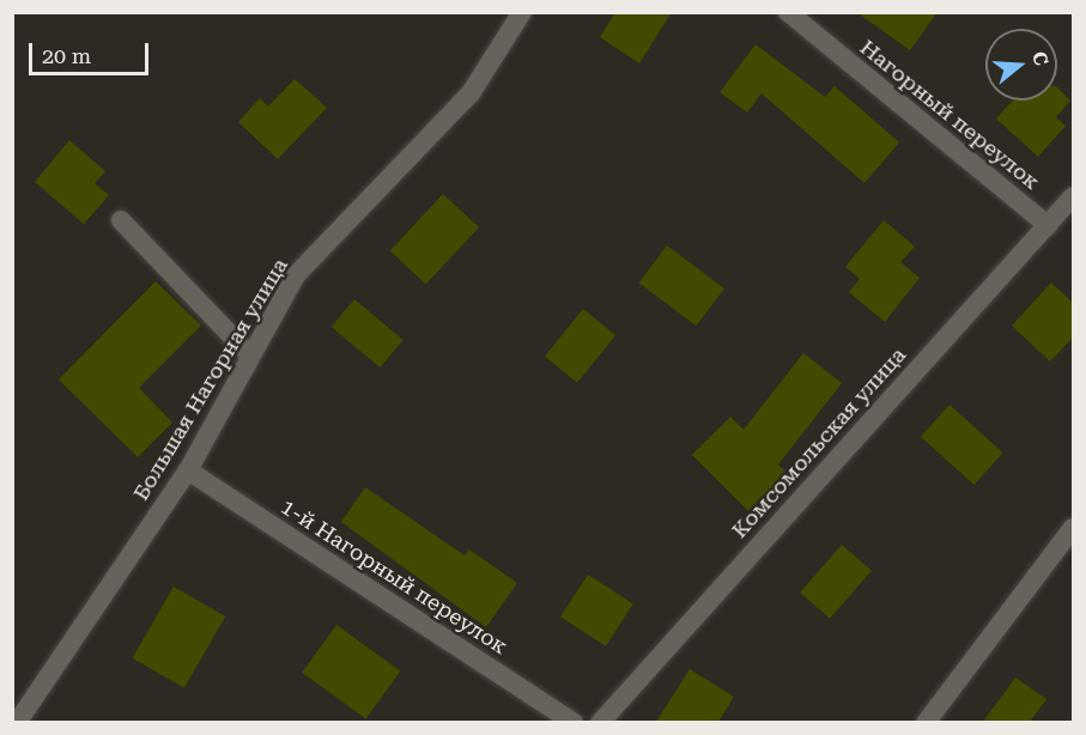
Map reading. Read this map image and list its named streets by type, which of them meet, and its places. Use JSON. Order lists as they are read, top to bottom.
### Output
{
  "streets": {
    "street": [
      "Нагорный переулок",
      "Большая Нагорная улица",
      "Комсомольская улица",
      "1-й Нагорный переулок"
    ]
  },
  "crossings": [
    ["Нагорный переулок", "Комсомольская улица"],
    ["Большая Нагорная улица", "1-й Нагорный переулок"]
  ],
  "scale_bar": "20 m",
  "north": "right"
}
